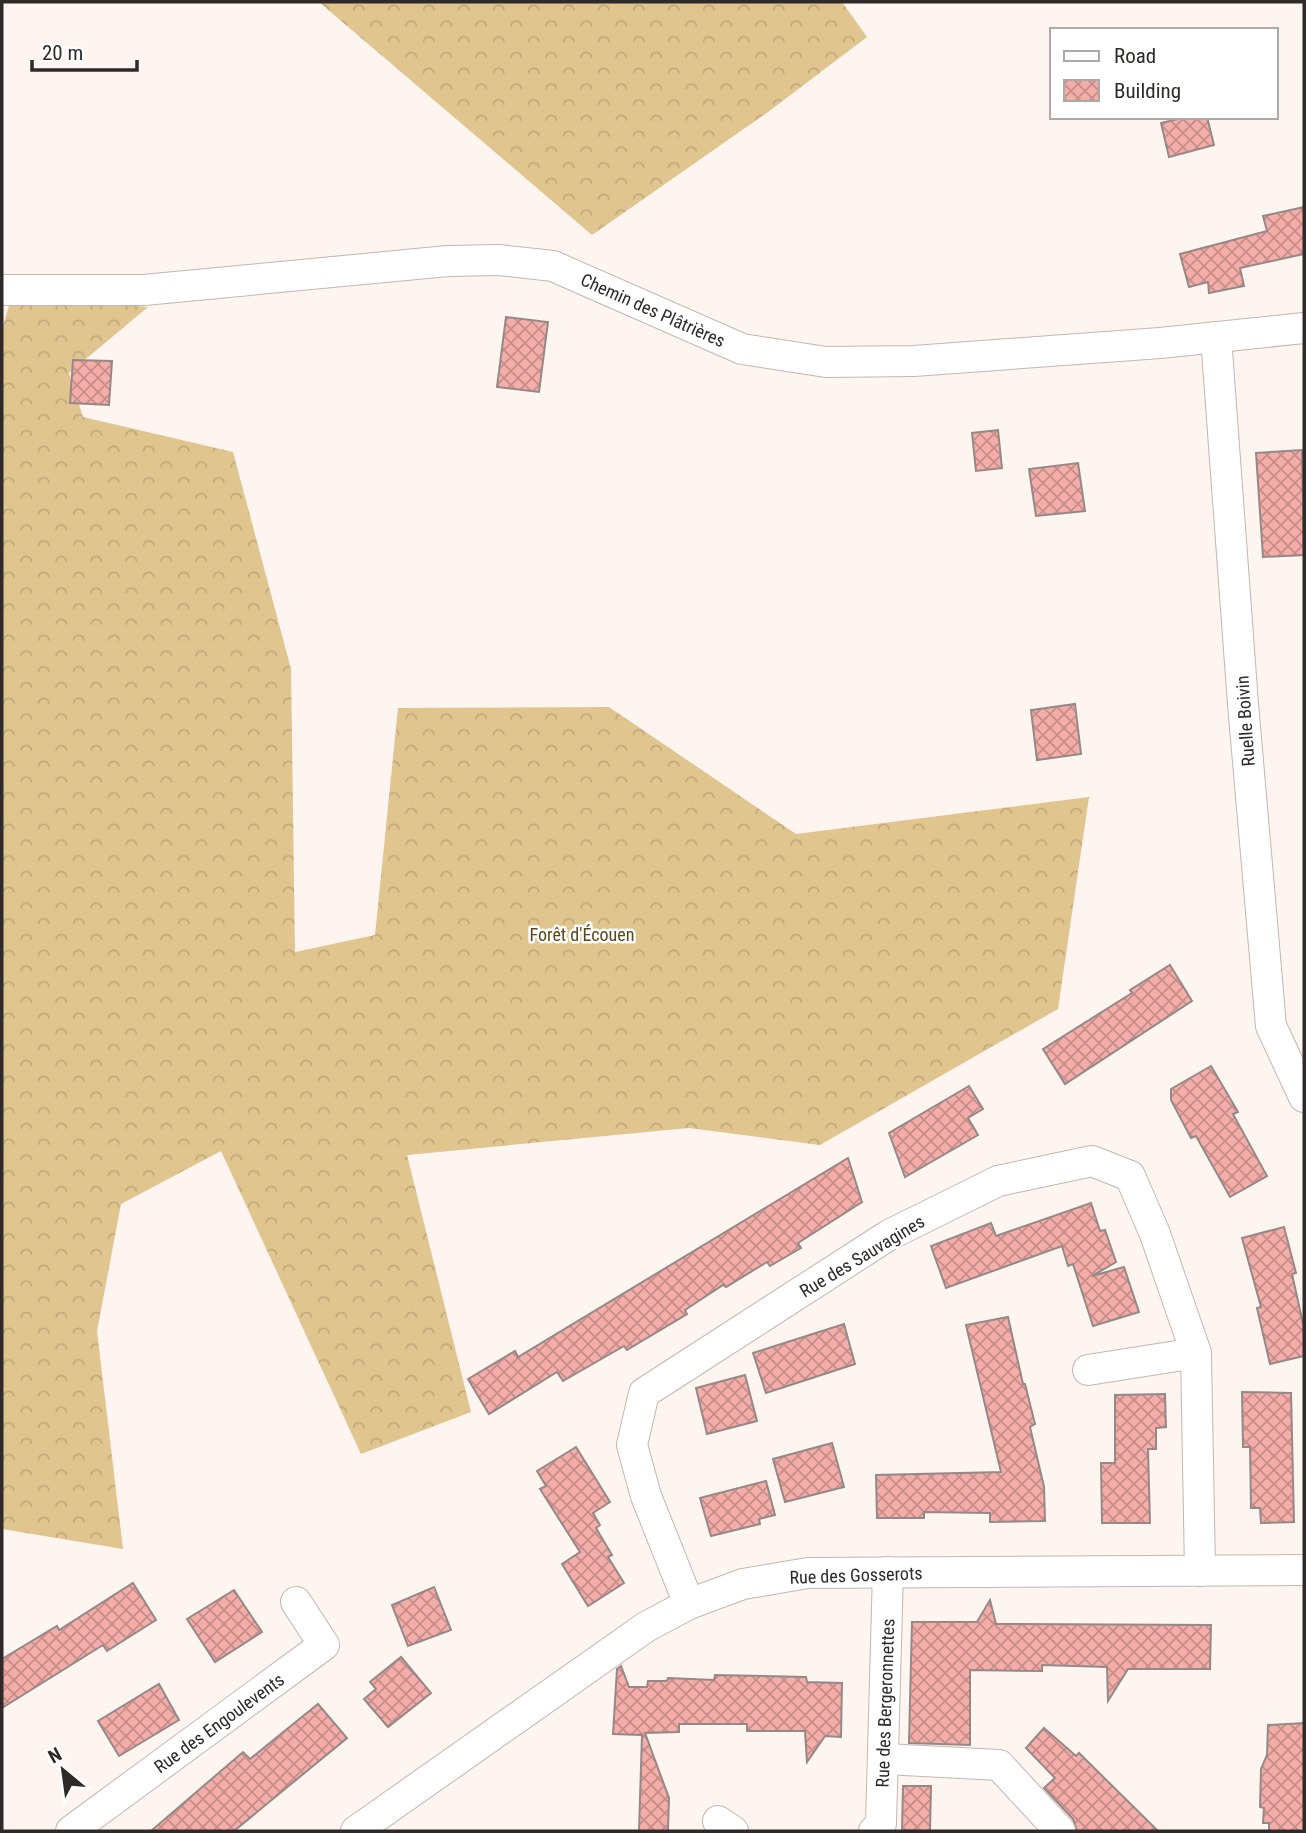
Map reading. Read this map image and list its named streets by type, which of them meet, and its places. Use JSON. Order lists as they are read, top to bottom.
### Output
{
  "streets": {
    "street": [
      "Chemin des Plâtrières",
      "Ruelle Boivin",
      "Rue des Sauvagines",
      "Rue des Gosserots",
      "Rue des Bergeronnettes",
      "Rue des Engoulevents"
    ]
  },
  "crossings": [
    ["Chemin des Plâtrières", "Ruelle Boivin"],
    ["Rue des Sauvagines", "Rue des Gosserots"],
    ["Rue des Gosserots", "Rue des Bergeronnettes"]
  ],
  "parks": ["Forêt d'Écouen"],
  "legend": ["Road", "Building"],
  "scale_bar": "20 m",
  "north": "top left"
}
